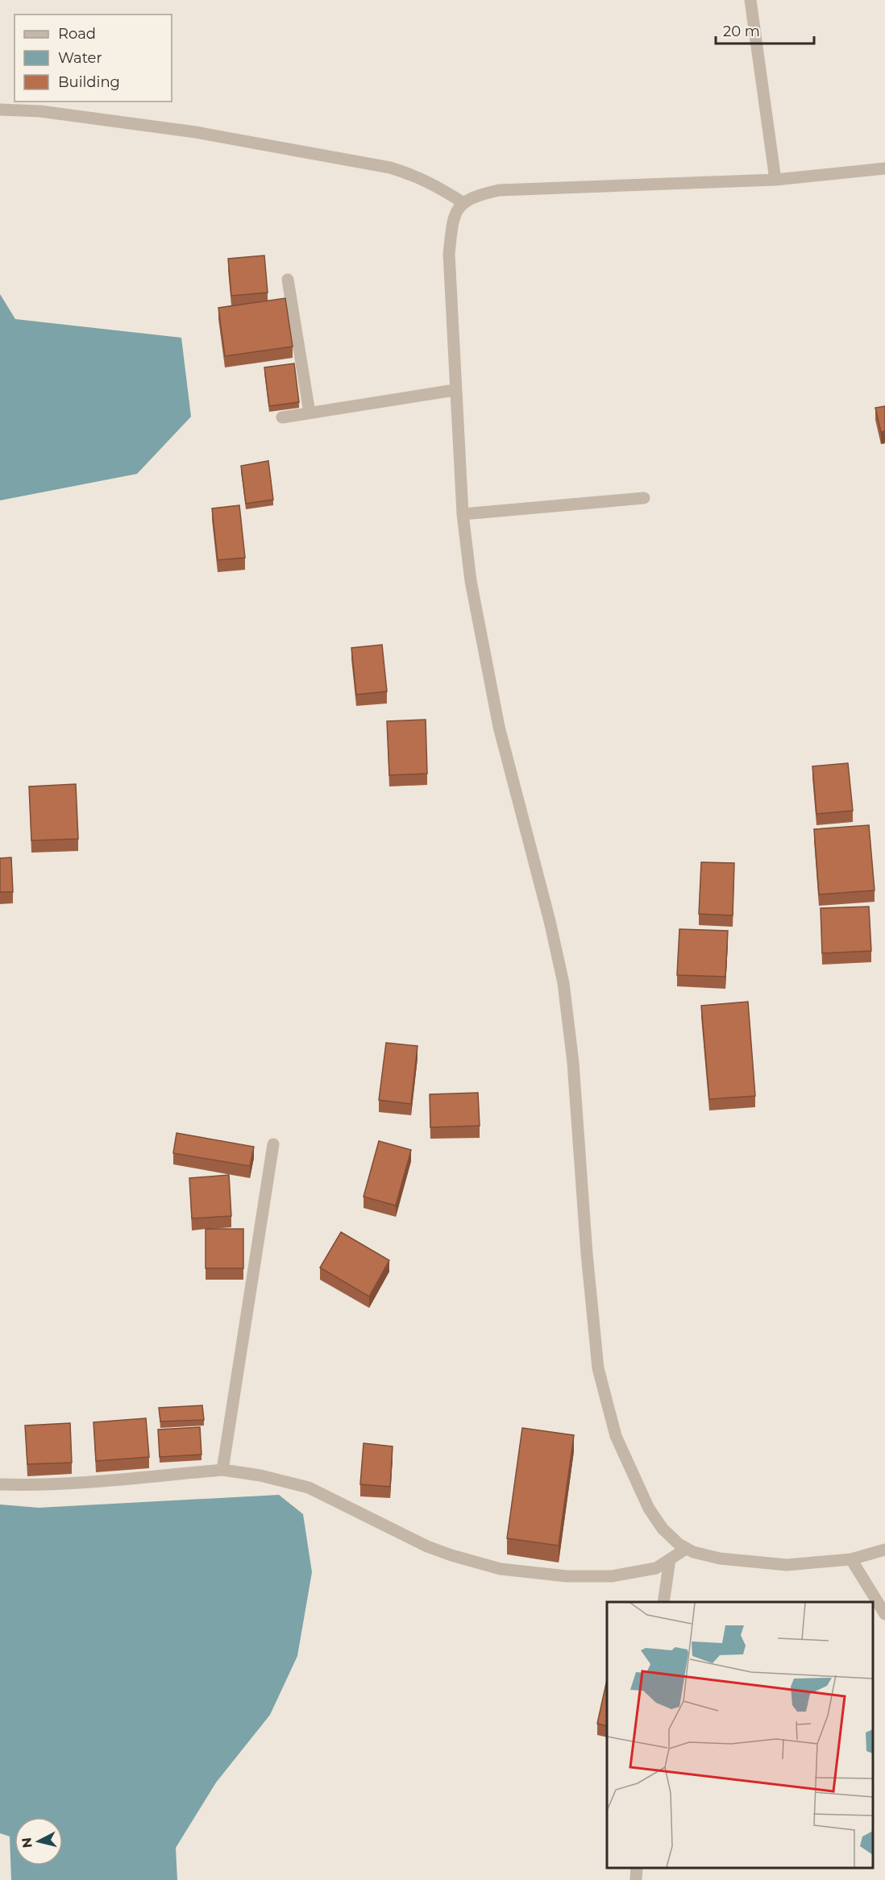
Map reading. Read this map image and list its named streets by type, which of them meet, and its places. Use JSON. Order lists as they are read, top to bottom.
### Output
{
  "legend": ["Road", "Water", "Building"],
  "scale_bar": "20 m",
  "north": "left"
}
